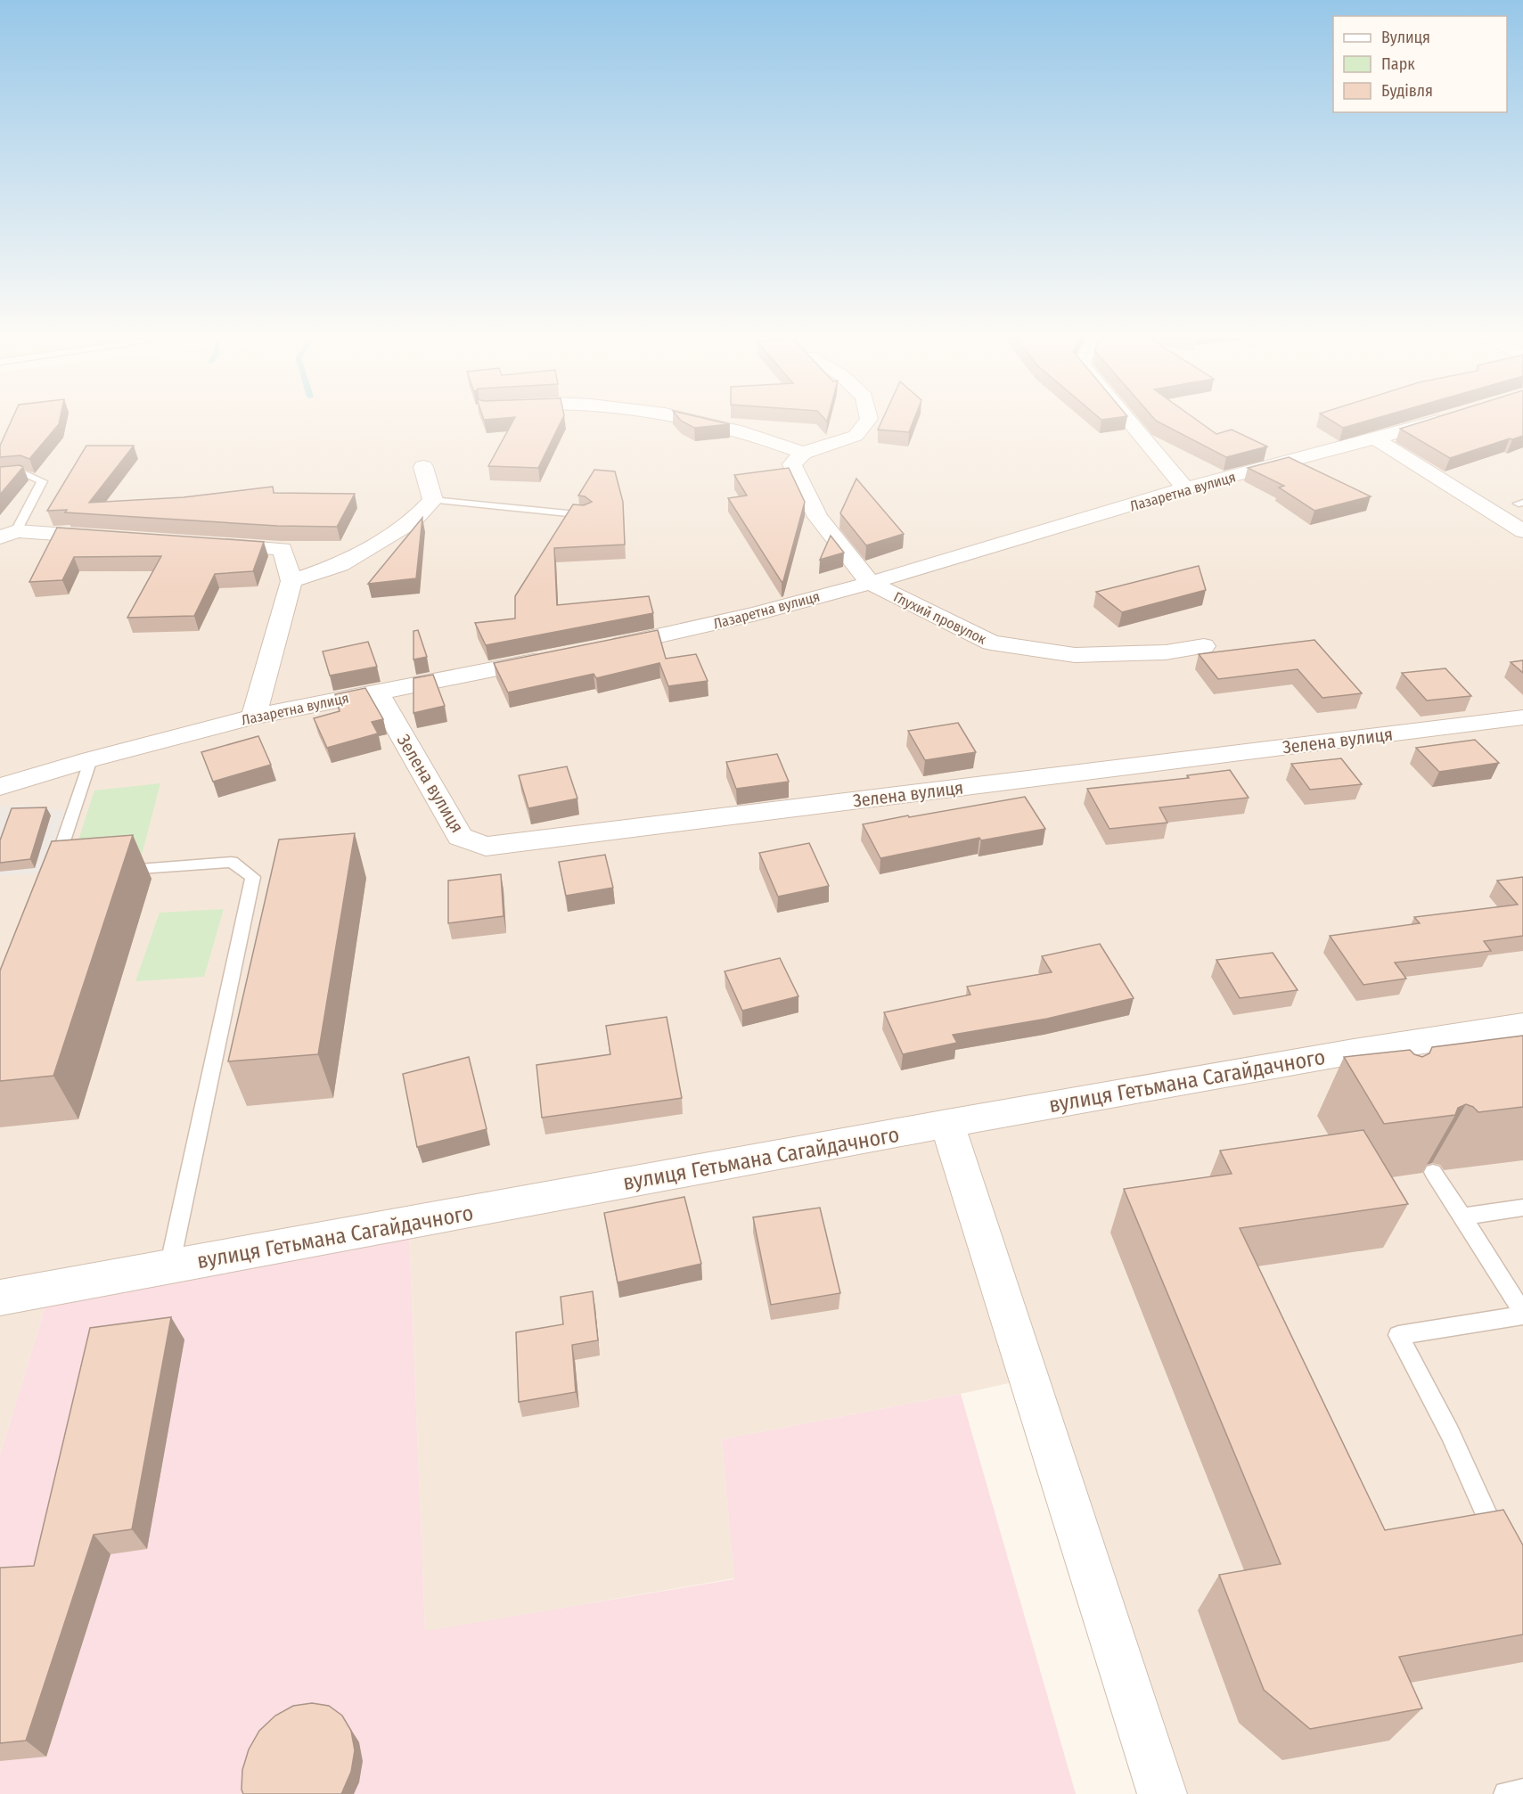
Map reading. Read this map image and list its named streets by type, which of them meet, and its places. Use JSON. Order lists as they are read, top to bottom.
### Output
{
  "streets": {
    "street": [
      "Лазаретна вулиця",
      "Глухий провулок",
      "Зелена вулиця",
      "вулиця Гетьмана Сагайдачного"
    ]
  },
  "crossings": [
    ["Лазаретна вулиця", "Глухий провулок"],
    ["Лазаретна вулиця", "Зелена вулиця"]
  ],
  "legend": ["Вулиця", "Парк", "Будівля"]
}
